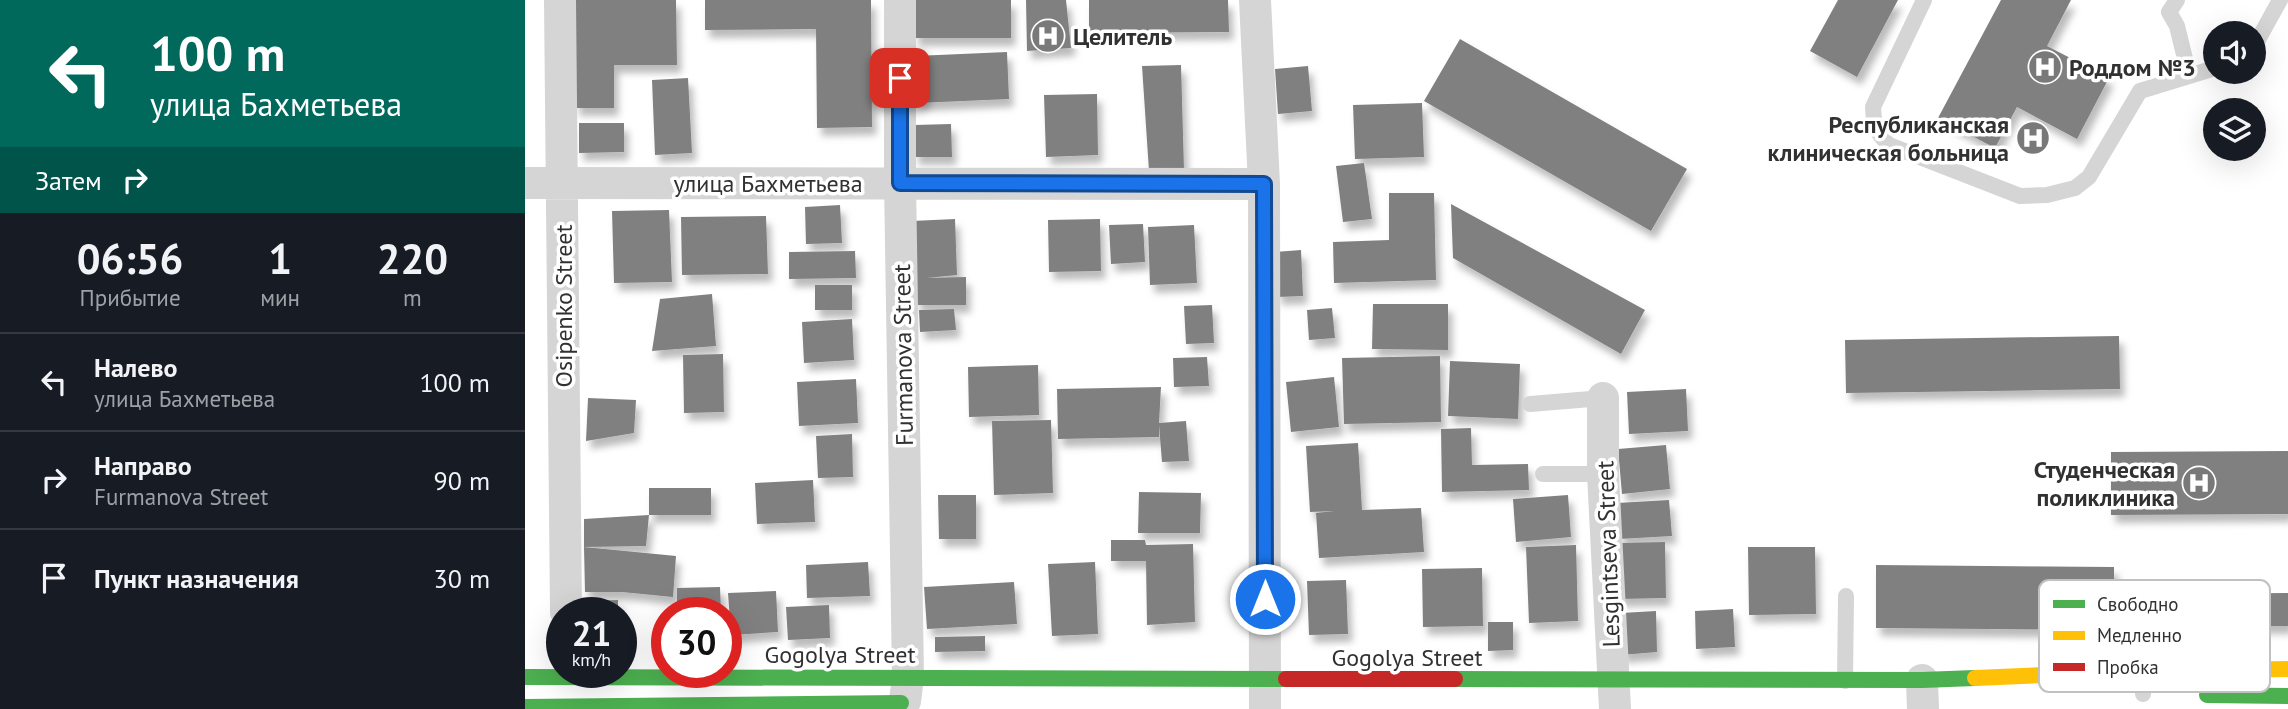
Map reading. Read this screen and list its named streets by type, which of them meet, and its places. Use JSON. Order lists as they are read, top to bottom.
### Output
{
  "streets": {
    "street": [
      "улица Бахметьева",
      "Osipenko Street",
      "Furmanova Street",
      "Lesgintseva Street",
      "Gogolya Street"
    ]
  },
  "crossings": [
    ["улица Бахметьева", "Osipenko Street"],
    ["улица Бахметьева", "Furmanova Street"],
    ["Furmanova Street", "Gogolya Street"],
    ["Lesgintseva Street", "Gogolya Street"]
  ],
  "places": {
    "hospital": [
      "Целитель",
      "Роддом №3",
      "Республиканская клиническая больница",
      "Студенческая поликлиника"
    ]
  },
  "legend": ["Свободно", "Медленно", "Пробка"],
  "page": {
    "turn": ["100 m", "улица Бахметьева"],
    "then": "Затем",
    "eta": [
      "06:56",
      "Прибытие",
      "1",
      "мин",
      "220",
      "m"
    ],
    "list": [
      {
        "name": "Налево",
        "note": "улица Бахметьева",
        "value": "100 m"
      },
      {
        "name": "Направо",
        "note": "Furmanova Street",
        "value": "90 m"
      },
      {
        "name": "Пункт назначения",
        "value": "30 m"
      }
    ],
    "speed": "21 km/h",
    "limit": "30"
  }
}
